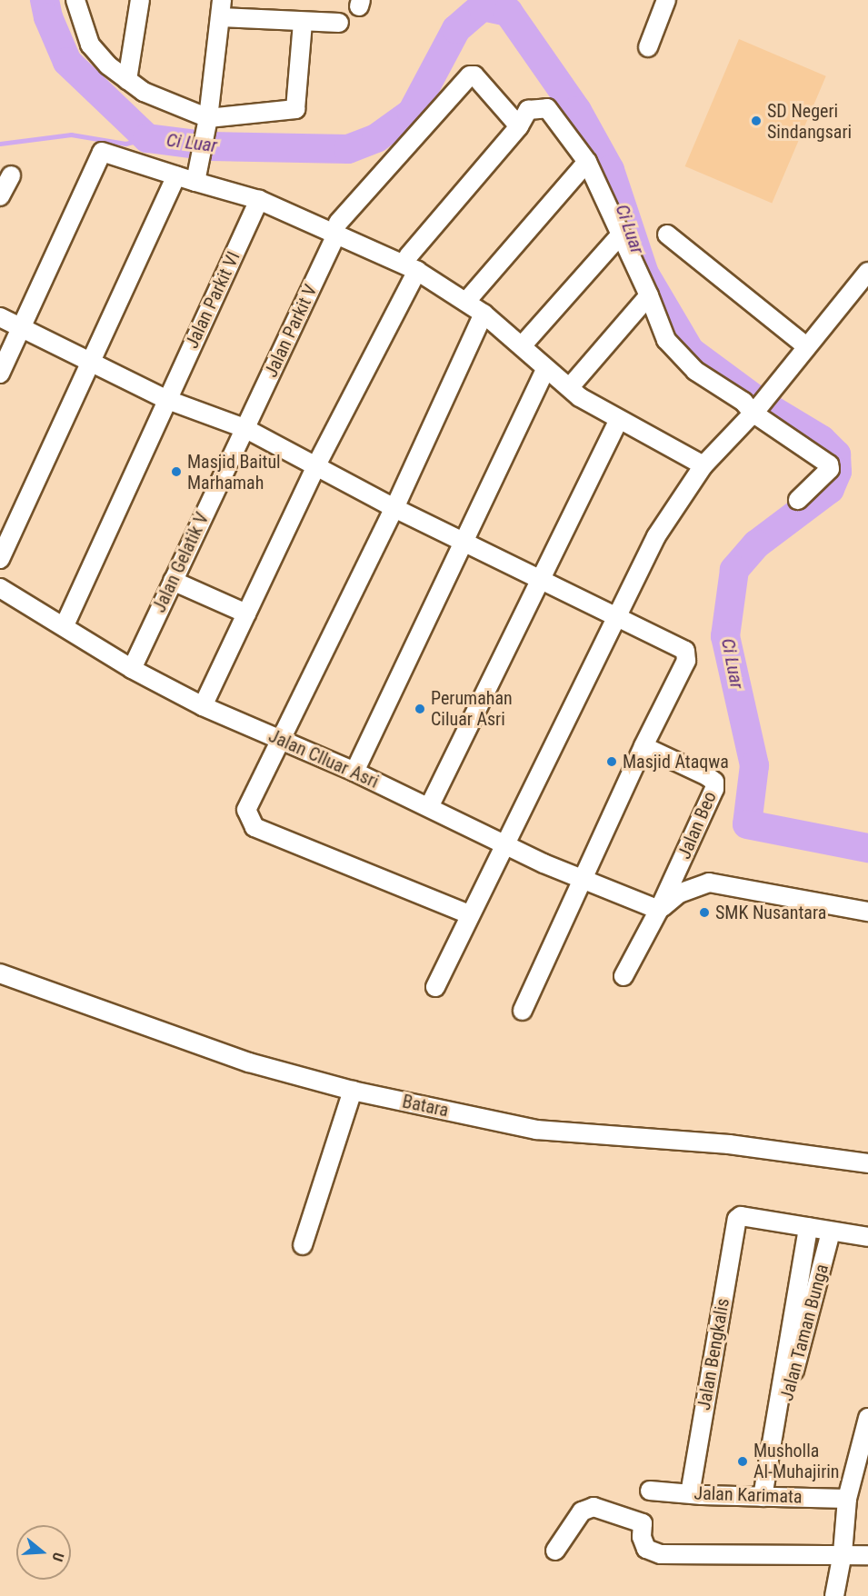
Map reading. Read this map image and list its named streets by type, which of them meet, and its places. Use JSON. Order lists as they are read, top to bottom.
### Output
{
  "streets": {
    "street": [
      "Jalan Parkit VI",
      "Jalan Parkit V",
      "Jalan Gelatik V",
      "Jalan CIluar Asri",
      "Jalan Beo",
      "Batara",
      "Jalan Taman Bunga",
      "Jalan Bengkalis",
      "Jalan Karimata"
    ]
  },
  "crossings": [
    ["Jalan Parkit VI", "Jalan CIluar Asri"],
    ["Jalan Parkit V", "Jalan Gelatik V"],
    ["Jalan Gelatik V", "Jalan CIluar Asri"],
    ["Jalan CIluar Asri", "Jalan Beo"],
    ["Jalan Taman Bunga", "Jalan Bengkalis"],
    ["Jalan Taman Bunga", "Jalan Karimata"],
    ["Jalan Bengkalis", "Jalan Karimata"]
  ],
  "water": ["Ci Luar"],
  "places": [
    "SD Negeri Sindangsari",
    "Masjid Baitul Marhamah",
    "Perumahan Ciluar Asri",
    "Masjid Ataqwa",
    "SMK Nusantara",
    "Musholla Al-Muhajirin"
  ],
  "north": "right"
}
